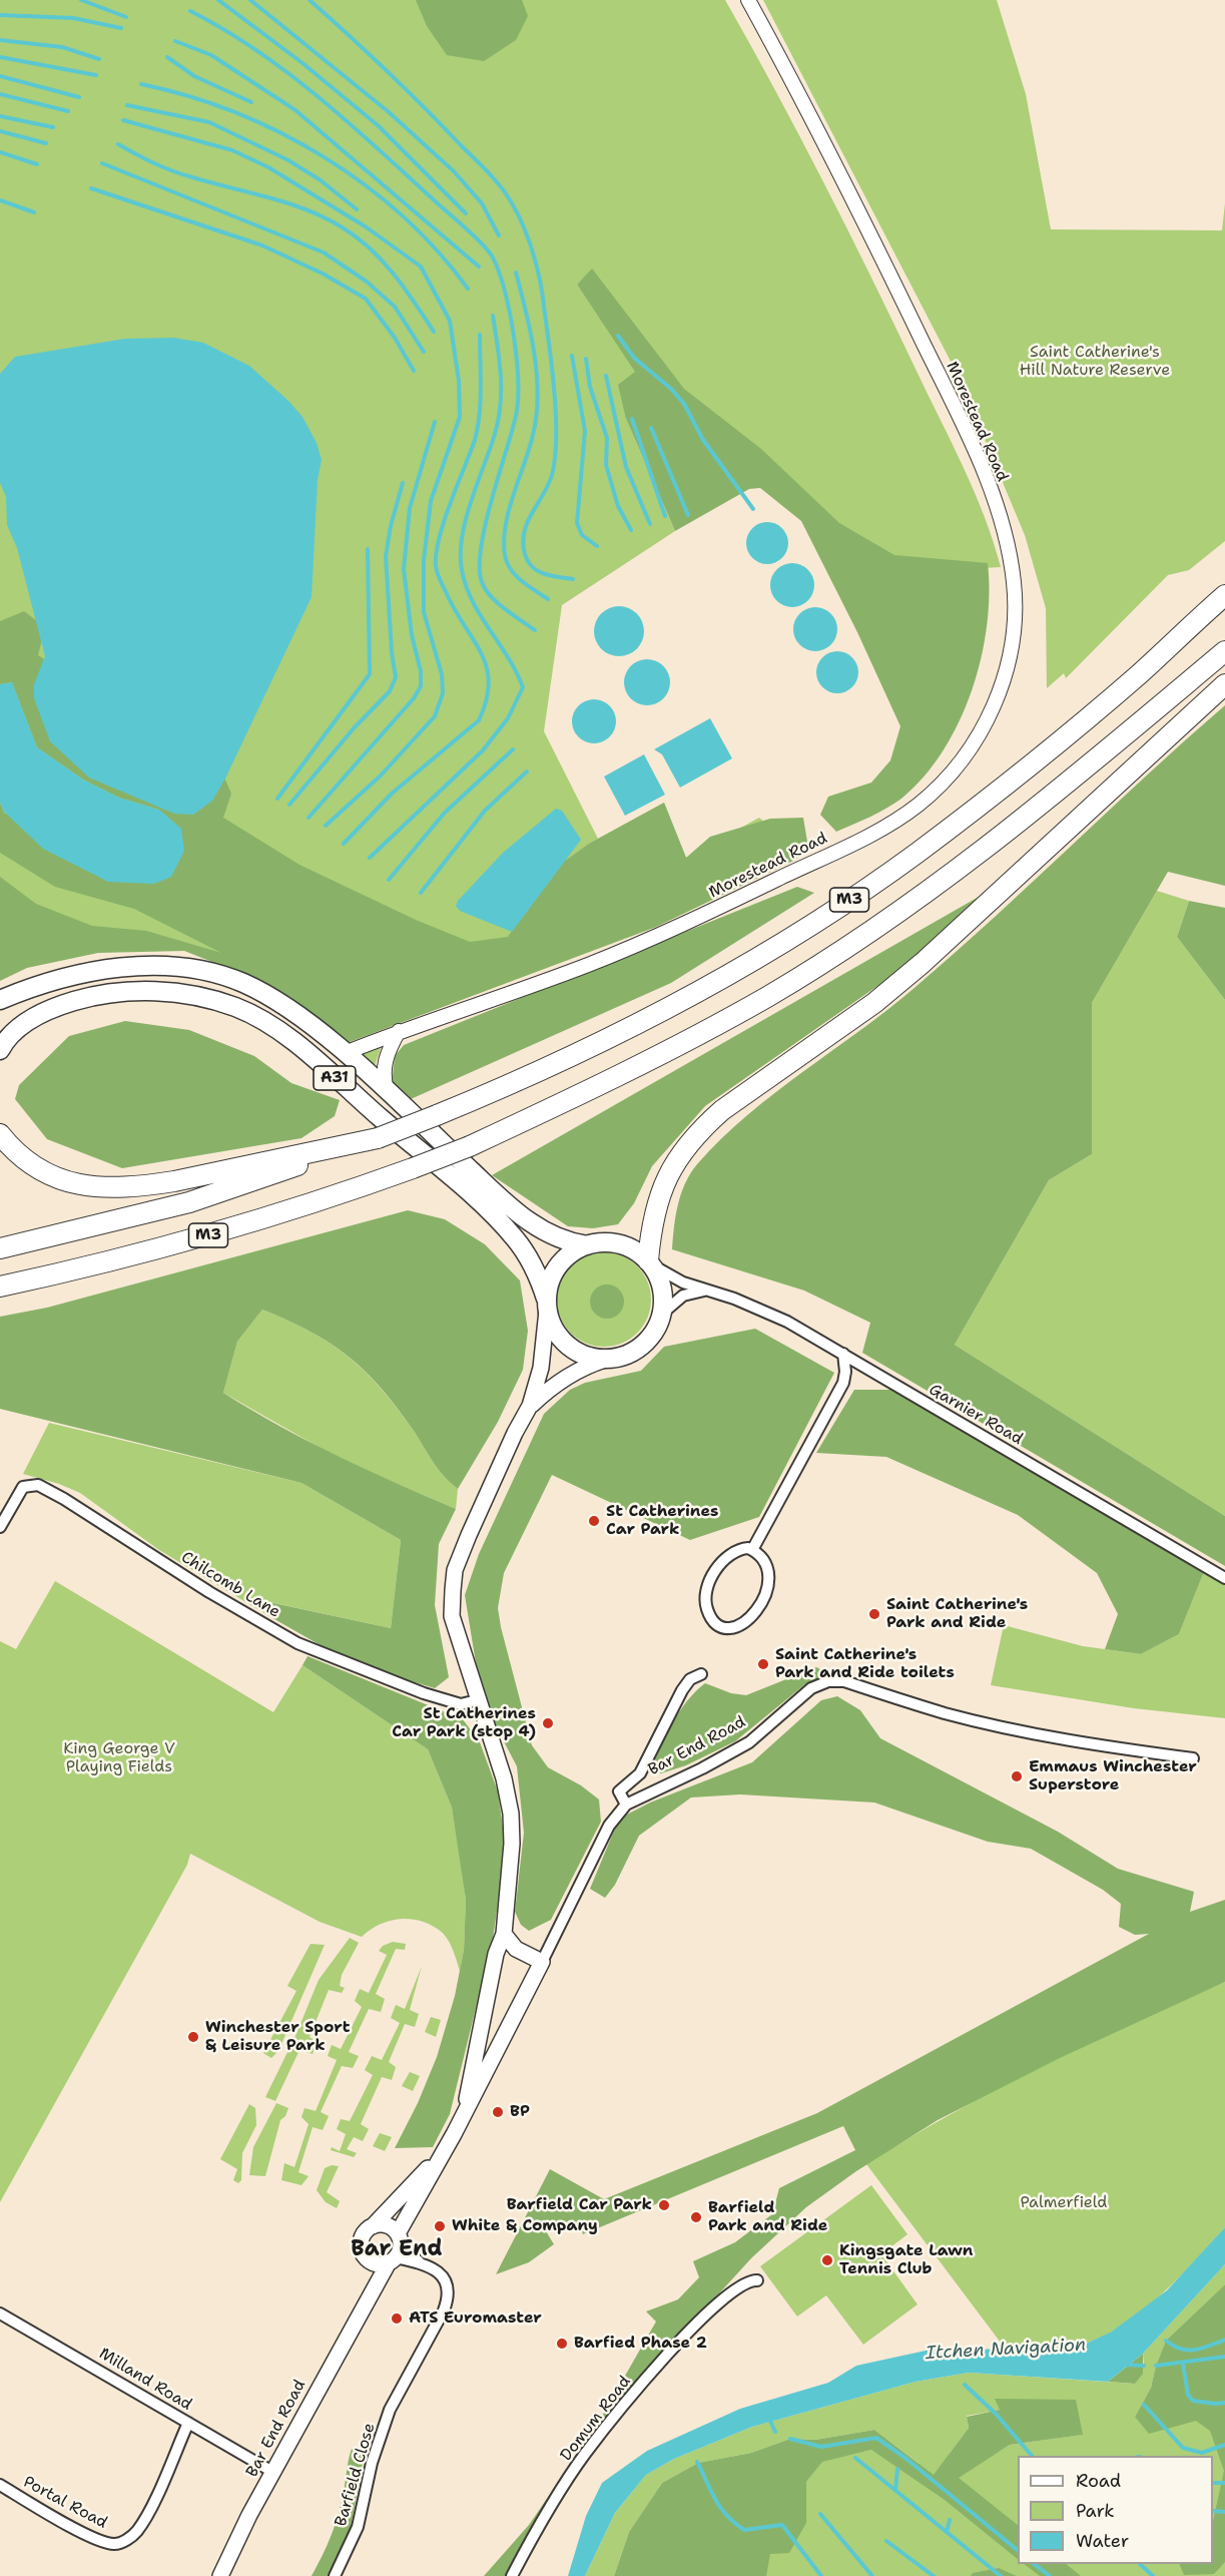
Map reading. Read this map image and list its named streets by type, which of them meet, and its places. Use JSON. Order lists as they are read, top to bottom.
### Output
{
  "streets": {
    "highway": ["M3", "A31"],
    "main road": ["Bar End Road"],
    "street": [
      "Morestead Road",
      "Garnier Road",
      "Chilcomb Lane",
      "Milland Road",
      "Domum Road",
      "Barfield Close",
      "Portal Road"
    ]
  },
  "crossings": [
    ["Morestead Road", "A31"],
    ["A31", "Garnier Road"],
    ["Bar End Road", "Milland Road"],
    ["Bar End Road", "Barfield Close"],
    ["Milland Road", "Portal Road"]
  ],
  "districts": ["Bar End"],
  "water": ["Itchen Navigation"],
  "parks": ["Saint Catherine's Hill Nature Reserve", "King George V Playing Fields", "Palmerfield"],
  "places": [
    "St Catherines Car Park",
    "Saint Catherine's Park and Ride",
    "Saint Catherine's Park and Ride toilets",
    "St Catherines Car Park (stop 4)",
    "Emmaus Winchester Superstore",
    "Winchester Sport & Leisure Park",
    "BP",
    "Barfield Car Park",
    "Barfield Park and Ride",
    "White & Company",
    "Kingsgate Lawn Tennis Club",
    "ATS Euromaster",
    "Barfied Phase 2"
  ],
  "legend": ["Road", "Park", "Water"]
}
